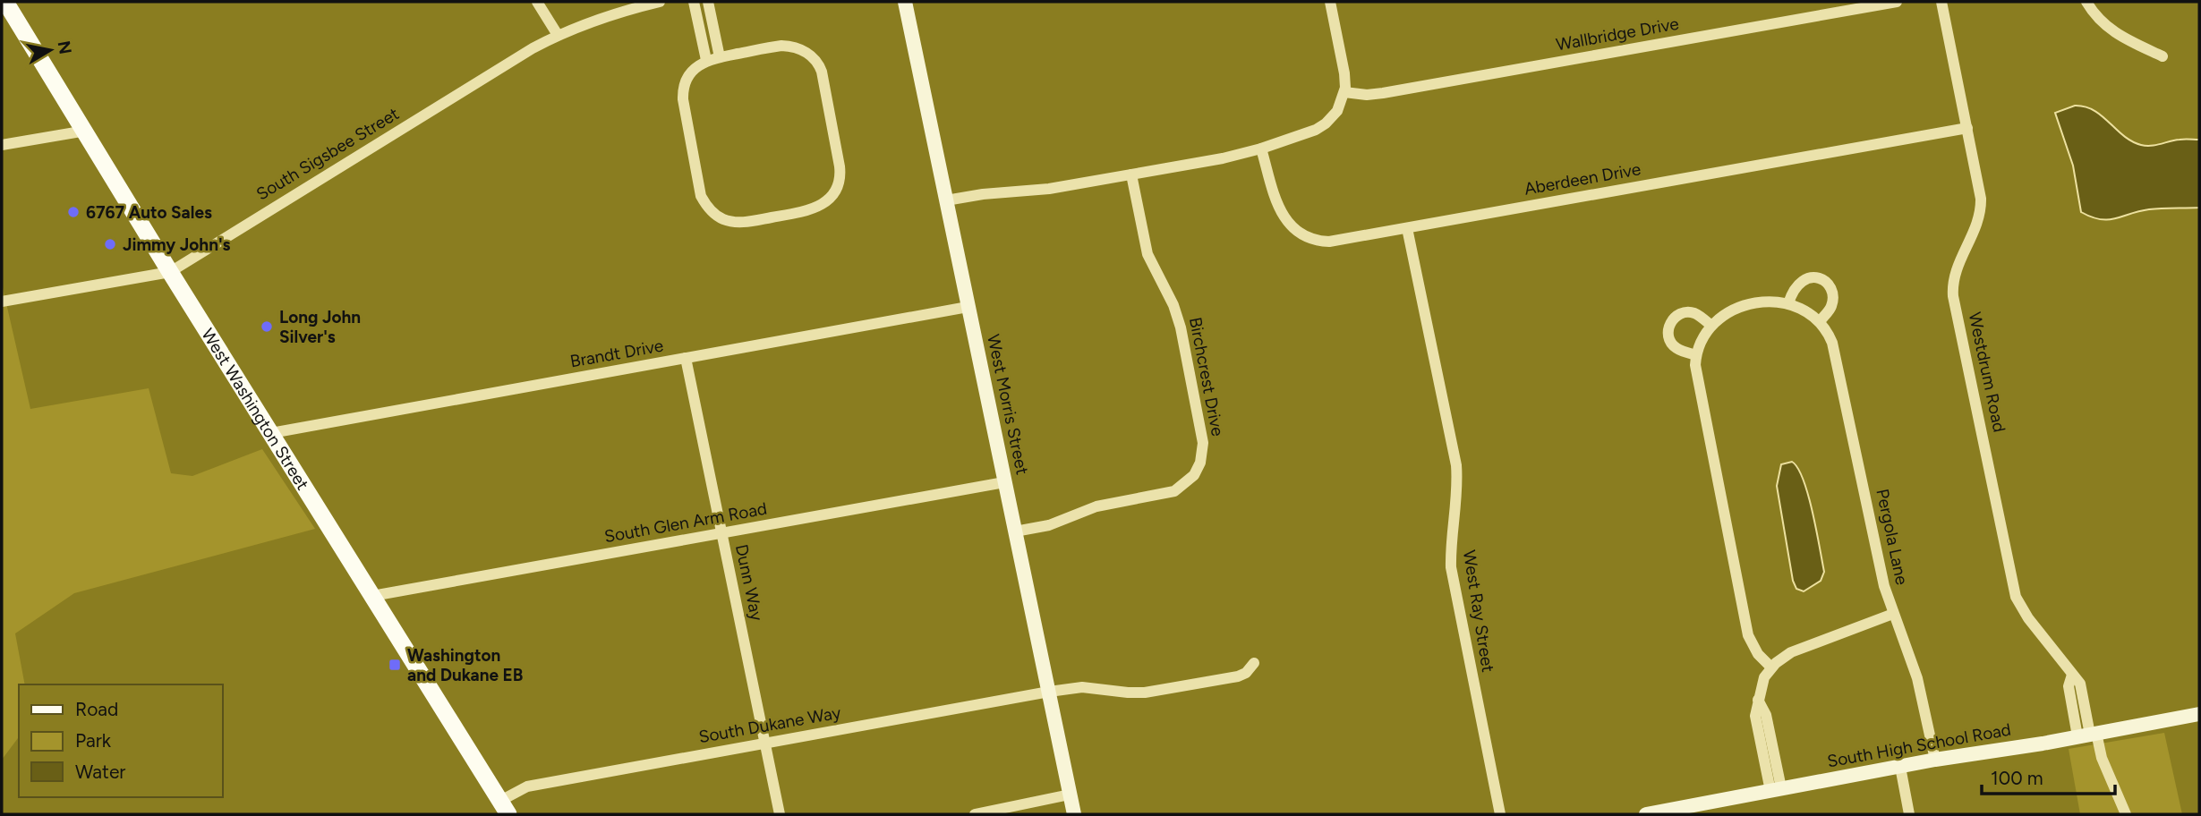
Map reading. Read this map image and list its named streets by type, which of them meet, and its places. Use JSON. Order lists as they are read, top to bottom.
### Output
{
  "streets": {
    "main road": ["West Washington Street"],
    "street": [
      "Wallbridge Drive",
      "South Sigsbee Street",
      "Aberdeen Drive",
      "Brandt Drive",
      "Westdrum Road",
      "Birchcrest Drive",
      "West Morris Street",
      "South Glen Arm Road",
      "Pergola Lane",
      "Dunn Way",
      "West Ray Street",
      "South Dukane Way",
      "South High School Road"
    ]
  },
  "crossings": [
    ["South Sigsbee Street", "West Washington Street"],
    ["Aberdeen Drive", "Westdrum Road"],
    ["Aberdeen Drive", "West Ray Street"],
    ["Brandt Drive", "West Morris Street"],
    ["Brandt Drive", "West Washington Street"],
    ["Brandt Drive", "Dunn Way"],
    ["Westdrum Road", "South High School Road"],
    ["Birchcrest Drive", "West Morris Street"],
    ["West Morris Street", "South Glen Arm Road"],
    ["West Morris Street", "South Dukane Way"],
    ["West Washington Street", "South Glen Arm Road"],
    ["West Washington Street", "South Dukane Way"],
    ["South Glen Arm Road", "Dunn Way"],
    ["Pergola Lane", "South High School Road"],
    ["Dunn Way", "South Dukane Way"]
  ],
  "places": {
    "other": ["6767 Auto Sales", "Jimmy John's", "Long John Silver's"],
    "transit": ["Washington and Dukane EB"]
  },
  "legend": ["Road", "Park", "Water"],
  "scale_bar": "100 m",
  "north": "right"
}
